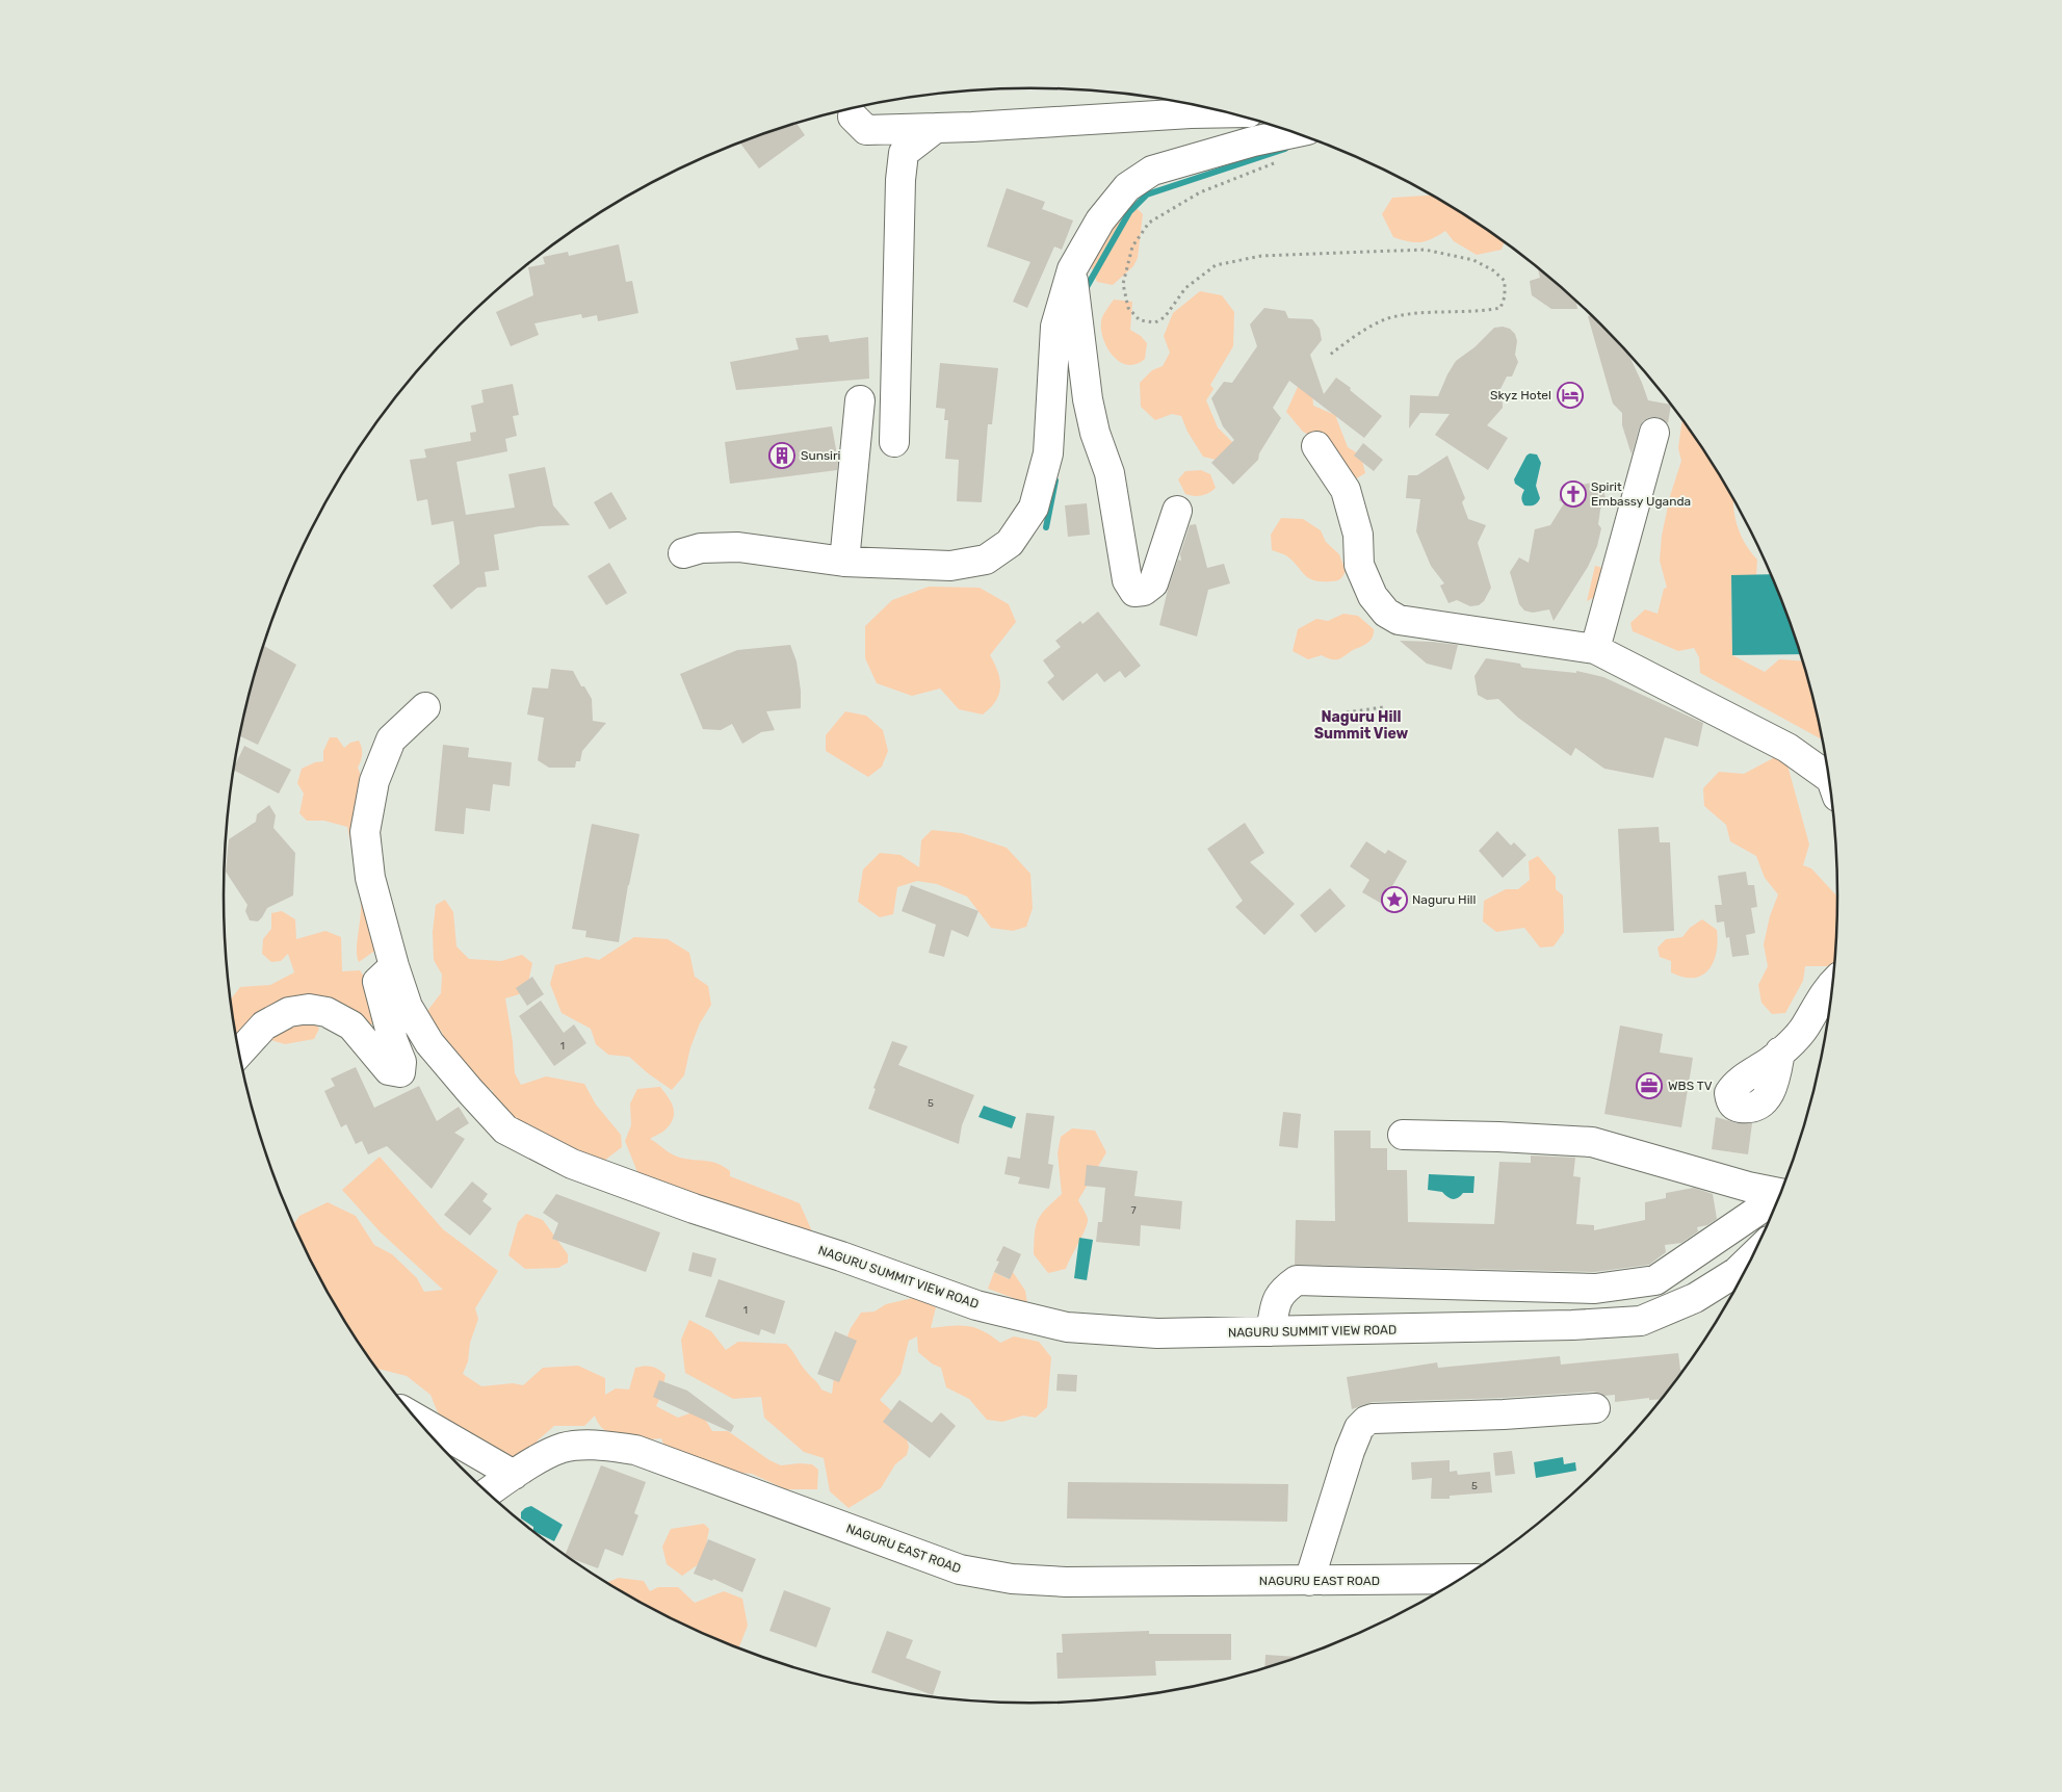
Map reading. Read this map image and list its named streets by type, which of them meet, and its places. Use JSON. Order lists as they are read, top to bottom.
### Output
{
  "streets": {
    "street": ["NAGURU SUMMIT VIEW ROAD", "NAGURU EAST ROAD"]
  },
  "districts": ["Naguru Hill Summit View"],
  "places": {
    "hotel": ["Skyz Hotel"],
    "building": ["Sunsiri"],
    "church": ["Spirit Embassy Uganda"],
    "place": ["Naguru Hill"],
    "office": ["WBS TV"]
  },
  "house_numbers": [
    "1",
    "5",
    "7",
    "1",
    "5"
  ]
}
